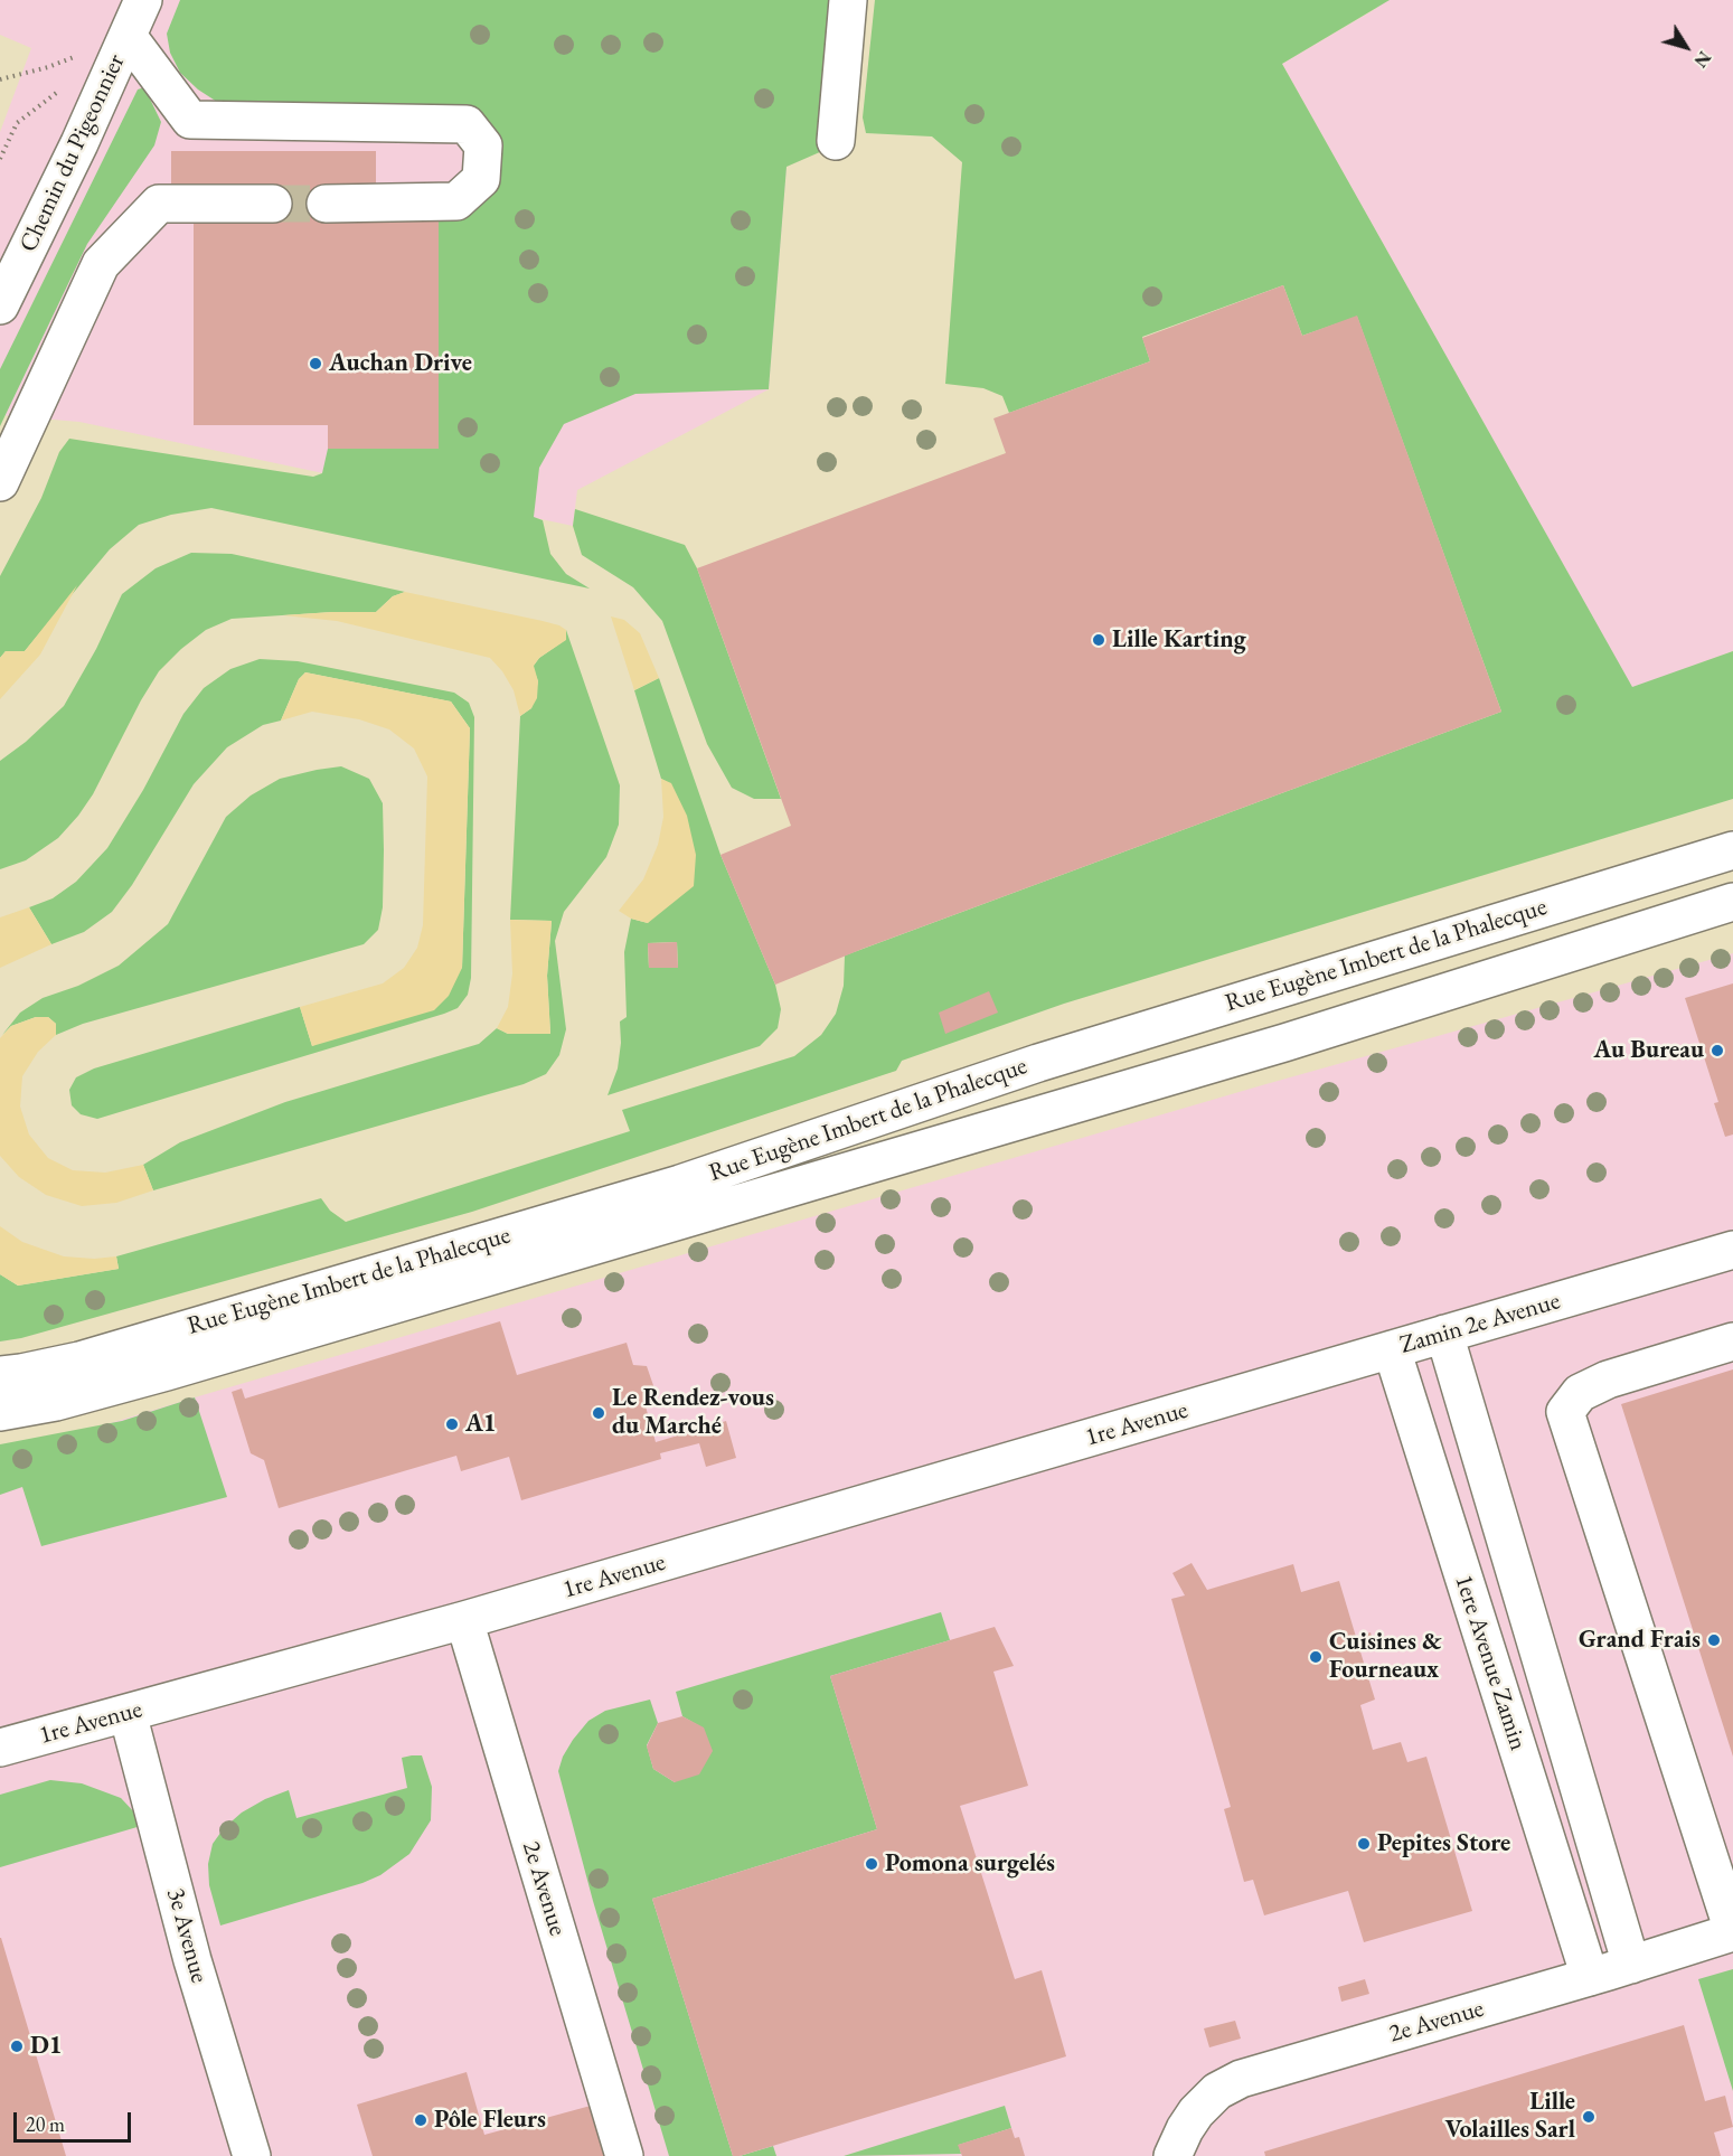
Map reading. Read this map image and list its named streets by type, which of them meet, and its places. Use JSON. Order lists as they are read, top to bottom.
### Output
{
  "streets": {
    "street": [
      "Chemin du Pigeonnier",
      "Rue Eugène Imbert de la Phalecque",
      "Zamin 2e Avenue",
      "1re Avenue",
      "1ere Avenue Zamin",
      "2e Avenue",
      "3e Avenue"
    ]
  },
  "crossings": [
    ["Zamin 2e Avenue", "1re Avenue"],
    ["Zamin 2e Avenue", "1ere Avenue Zamin"],
    ["1re Avenue", "2e Avenue"],
    ["1re Avenue", "3e Avenue"],
    ["1ere Avenue Zamin", "2e Avenue"]
  ],
  "places": [
    "Auchan Drive",
    "Lille Karting",
    "Au Bureau",
    "Le Rendez-vous du Marché",
    "A1",
    "Grand Frais",
    "Cuisines & Fourneaux",
    "Pepites Store",
    "Pomona surgelés",
    "D1",
    "Lille Volailles Sarl",
    "Pôle Fleurs"
  ],
  "scale_bar": "20 m",
  "north": "bottom right"
}
